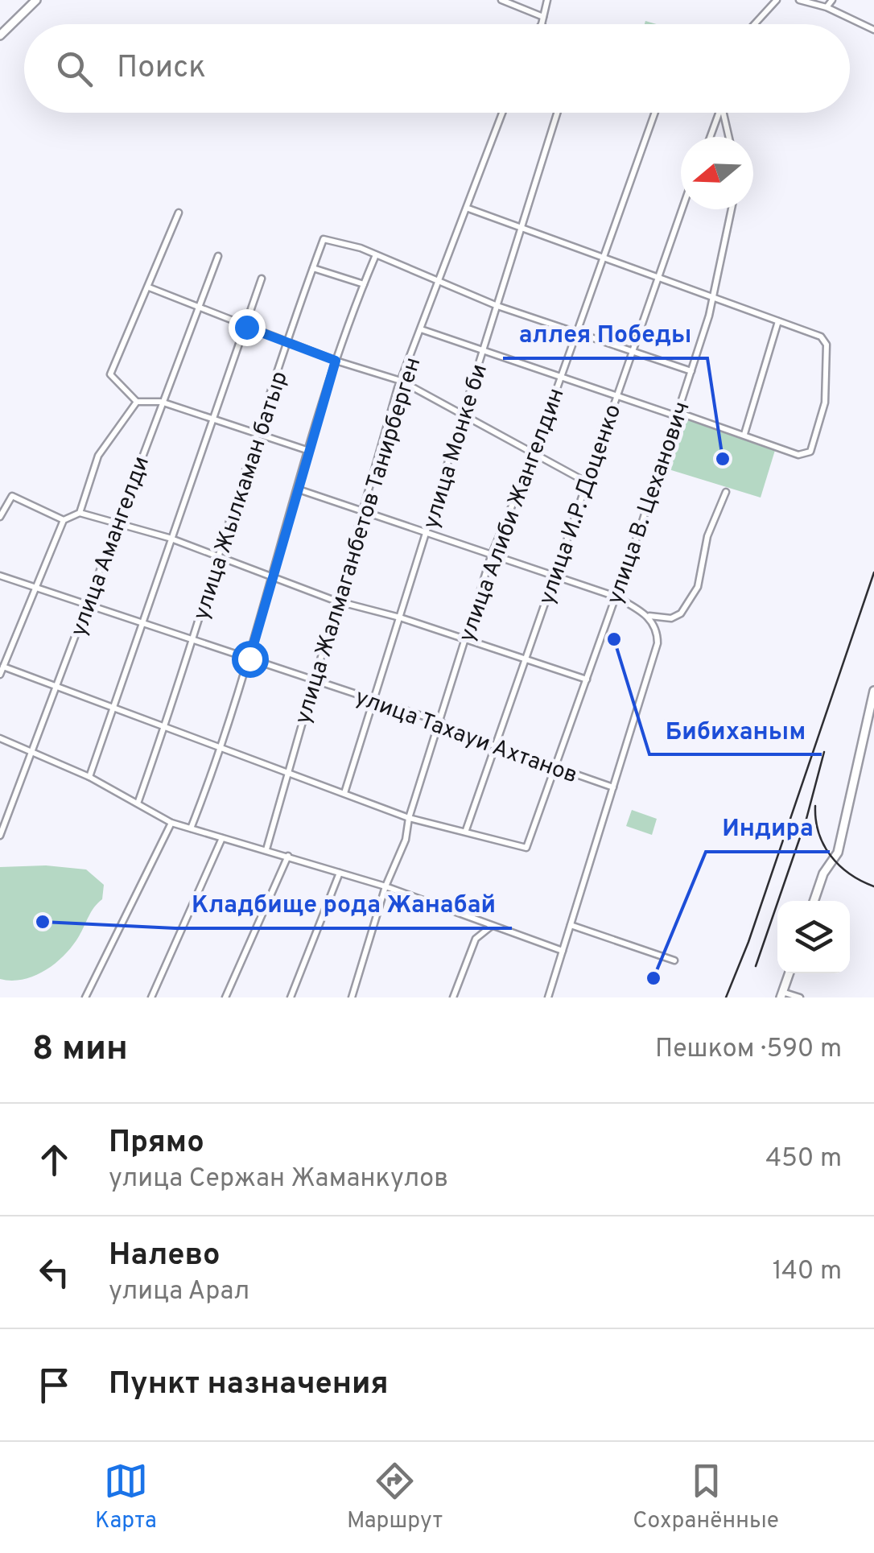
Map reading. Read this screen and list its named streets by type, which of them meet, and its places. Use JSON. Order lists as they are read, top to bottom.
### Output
{
  "streets": {
    "street": [
      "улица Монке би",
      "улица Жылкаман батыр",
      "улица В. Цеханович",
      "улица И.Р. Доценко",
      "улица Алиби Жангелдин",
      "улица Жалмаганбетов Танирберген",
      "улица Амангелди",
      "улица Тахауи Ахтанов"
    ]
  },
  "crossings": [
    ["улица Монке би", "улица Тахауи Ахтанов"],
    ["улица Жылкаман батыр", "улица Тахауи Ахтанов"],
    ["улица В. Цеханович", "улица И.Р. Доценко"],
    ["улица В. Цеханович", "улица Тахауи Ахтанов"],
    ["улица И.Р. Доценко", "улица Тахауи Ахтанов"],
    ["улица Алиби Жангелдин", "улица Тахауи Ахтанов"],
    ["улица Жалмаганбетов Танирберген", "улица Тахауи Ахтанов"],
    ["улица Амангелди", "улица Тахауи Ахтанов"]
  ],
  "places": [
    "аллея Победы",
    "Бибиханым",
    "Кладбище рода Жанабай",
    "Индира"
  ],
  "north": "left",
  "page": {
    "search": "Поиск",
    "heading": ["8 мин", "Пешком · 590 m"],
    "list": [
      ["Прямо", "улица Сержан Жаманкулов", "450 m"],
      ["Налево", "улица Арал", "140 m"],
      "Пункт назначения"
    ],
    "nav": ["Карта", "Маршрут", "Сохранённые"]
  }
}
